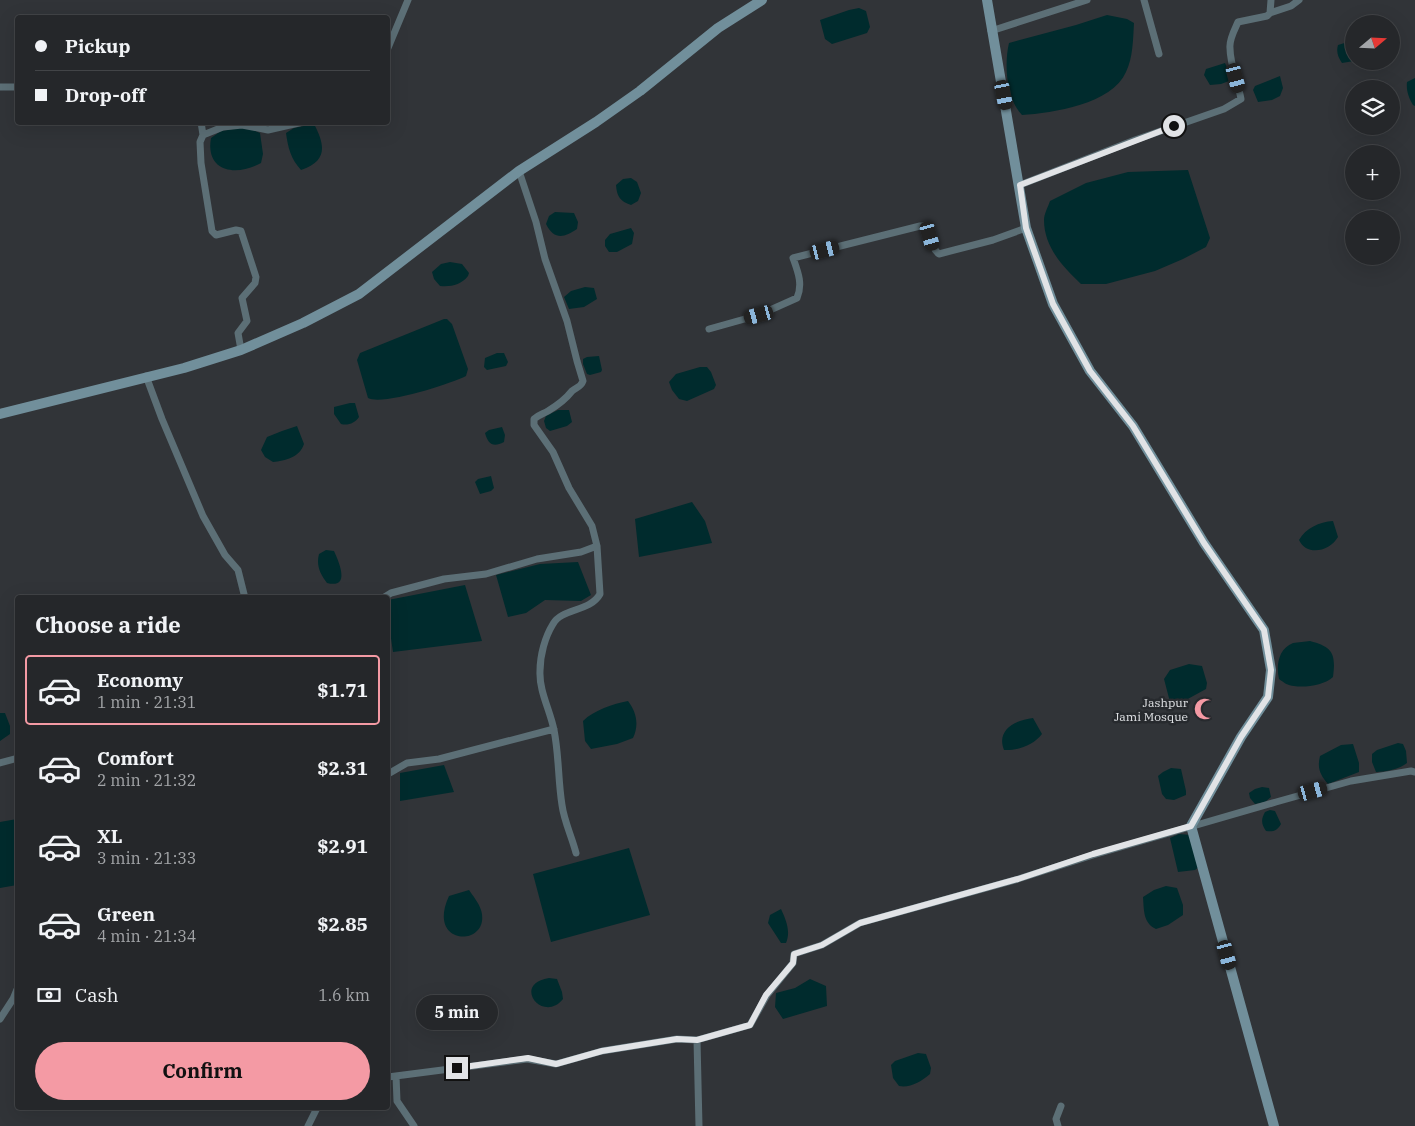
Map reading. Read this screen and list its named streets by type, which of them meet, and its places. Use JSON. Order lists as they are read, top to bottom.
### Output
{
  "places": {
    "mosque": ["Jashpur Jami Mosque"]
  },
  "north": "right",
  "page": {
    "map_buttons": ["+", "−"],
    "banner": ["Pickup", "Drop-off"],
    "heading": "Choose a ride",
    "list": [
      {
        "name": "Economy",
        "note": "1 min · 21:31",
        "value": "$1.71"
      },
      {
        "name": "Comfort",
        "note": "2 min · 21:32",
        "value": "$2.31"
      },
      {
        "name": "XL",
        "note": "3 min · 21:33",
        "value": "$2.91"
      },
      {
        "name": "Green",
        "note": "4 min · 21:34",
        "value": "$2.85"
      }
    ],
    "pay": ["Cash", "1.6 km"],
    "bubble": "5 min",
    "buttons": "Confirm"
  }
}
